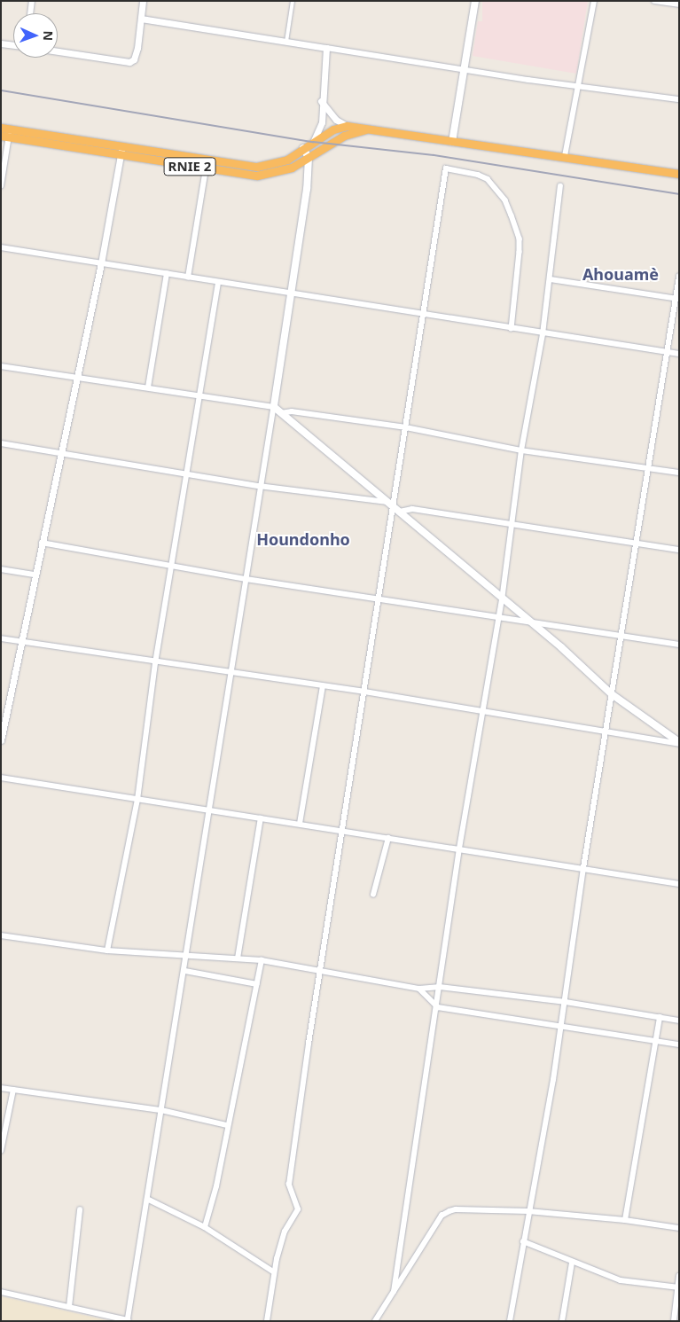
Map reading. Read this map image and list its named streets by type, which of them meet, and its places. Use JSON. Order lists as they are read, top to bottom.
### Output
{
  "streets": {
    "highway": ["RNIE 2"]
  },
  "districts": ["Ahouamè", "Houndonho"],
  "north": "right"
}
